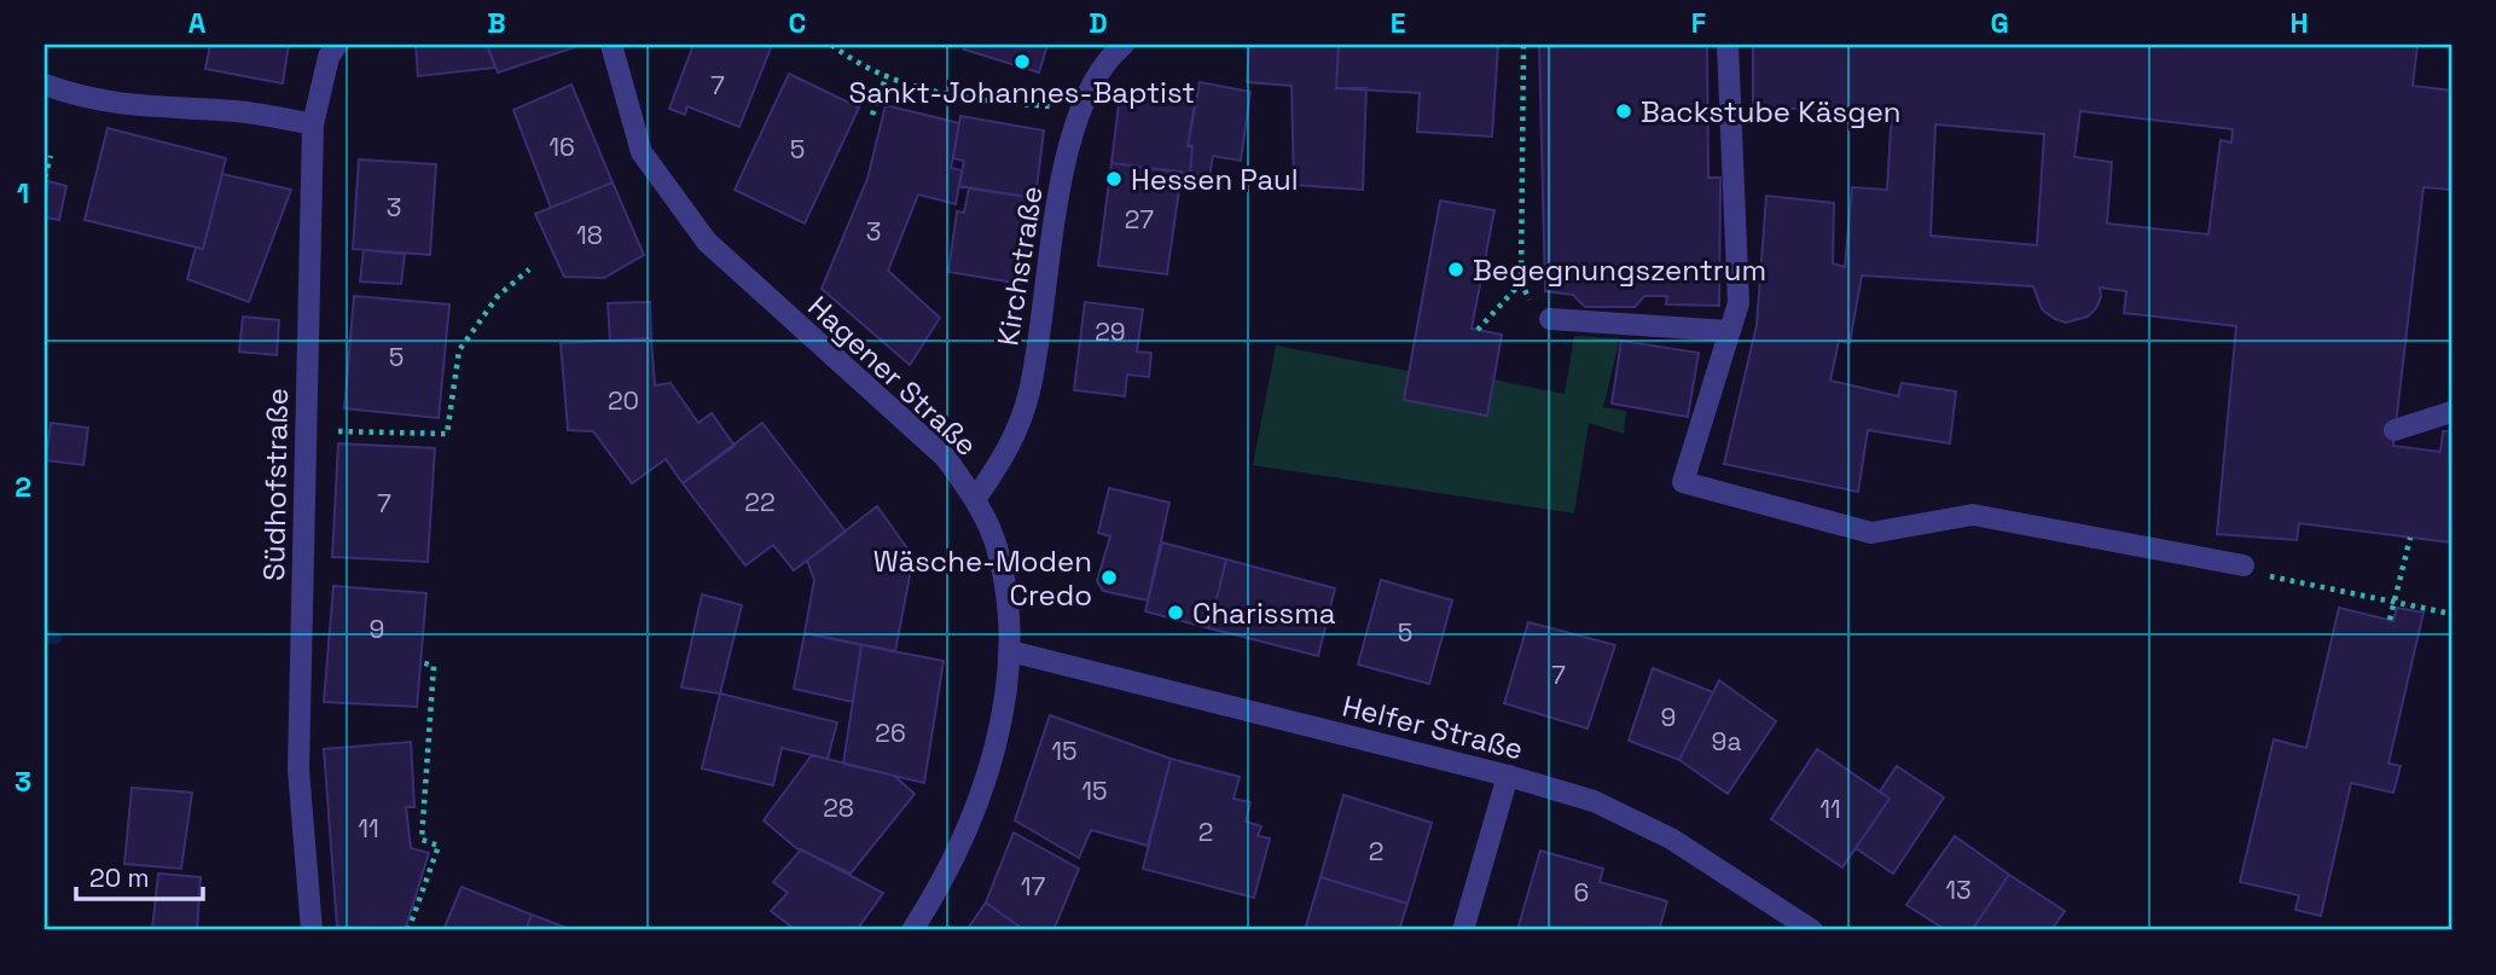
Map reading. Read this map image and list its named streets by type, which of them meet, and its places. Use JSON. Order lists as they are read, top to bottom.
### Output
{
  "streets": {
    "street": [
      "Kirchstraße",
      "Hagener Straße",
      "Südhofstraße",
      "Helfer Straße"
    ]
  },
  "crossings": [
    ["Kirchstraße", "Hagener Straße"],
    ["Hagener Straße", "Helfer Straße"]
  ],
  "places": [
    "Sankt-Johannes-Baptist",
    "Backstube Käsgen",
    "Hessen Paul",
    "Begegnungszentrum",
    "Wäsche-Moden Credo",
    "Charissma"
  ],
  "house_numbers": [
    "7",
    "16",
    "5",
    "3",
    "27",
    "3",
    "18",
    "29",
    "5",
    "20",
    "22",
    "7",
    "9",
    "5",
    "7",
    "9",
    "26",
    "9a",
    "15",
    "15",
    "28",
    "11",
    "11",
    "2",
    "2",
    "17",
    "13",
    "6"
  ],
  "scale_bar": "20 m",
  "grid": {
    "columns": [
      "A",
      "B",
      "C",
      "D",
      "E",
      "F",
      "G",
      "H"
    ],
    "rows": ["1", "2", "3"]
  }
}
